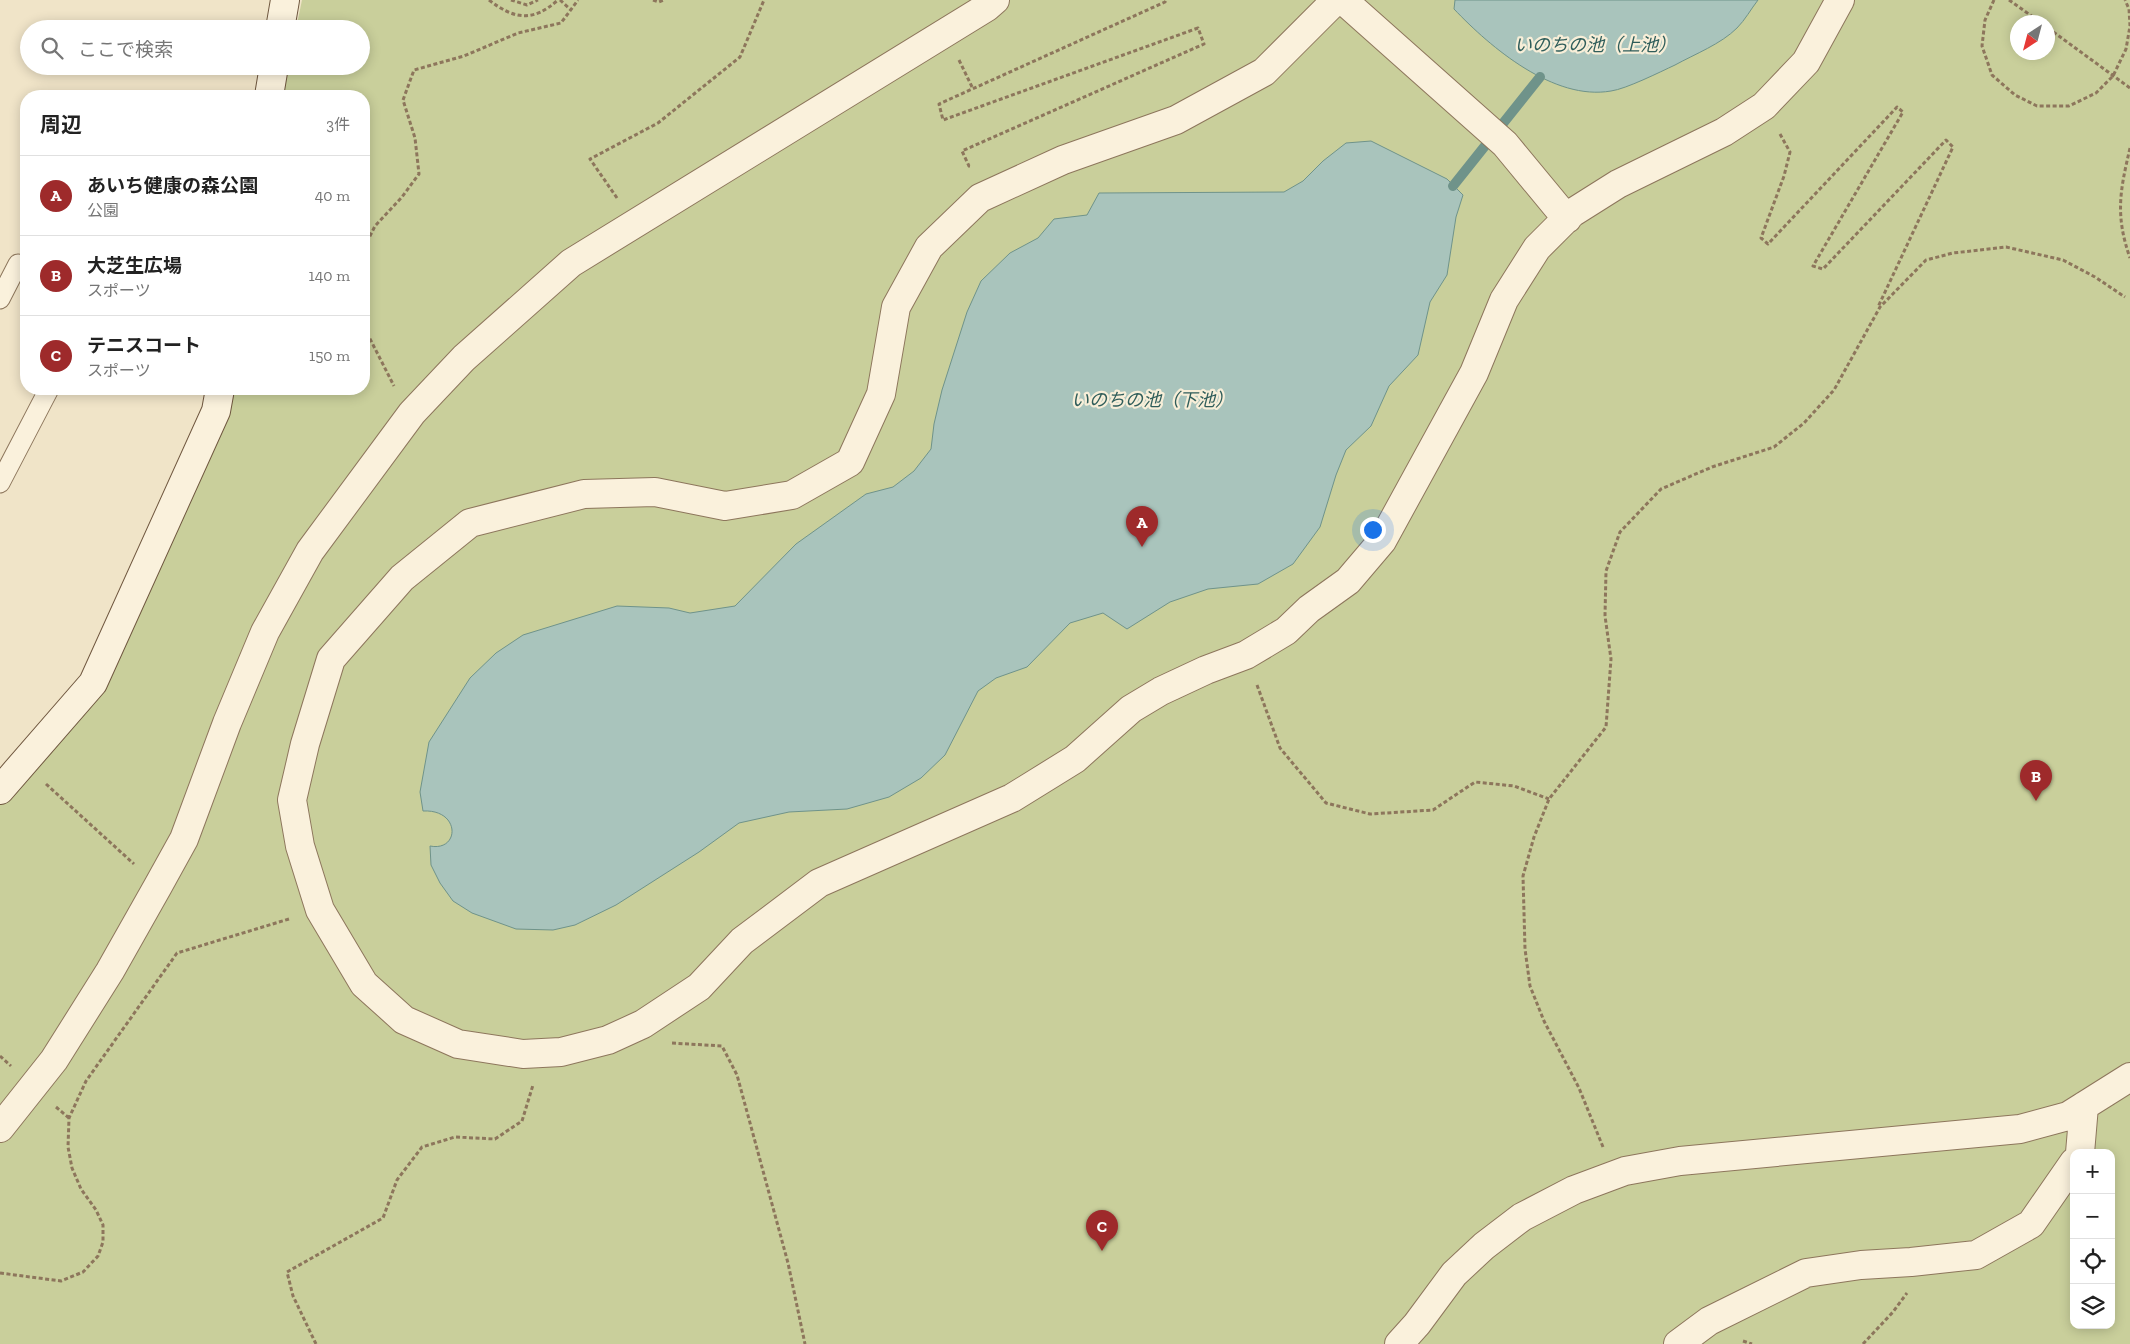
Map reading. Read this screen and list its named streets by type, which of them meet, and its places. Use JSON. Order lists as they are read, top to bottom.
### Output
{
  "water": ["いのちの池（上池）", "いのちの池（下池）"],
  "north": "bottom left",
  "page": {
    "search": "ここで検索",
    "heading": ["周辺", "3件"],
    "list": [
      {
        "mark": "A",
        "name": "あいち健康の森公園",
        "note": "公園",
        "value": "40 m"
      },
      {
        "mark": "B",
        "name": "大芝生広場",
        "note": "スポーツ",
        "value": "140 m"
      },
      {
        "mark": "C",
        "name": "テニスコート",
        "note": "スポーツ",
        "value": "150 m"
      }
    ],
    "pins": ["A", "B", "C"],
    "map_buttons": ["+", "−"]
  }
}
